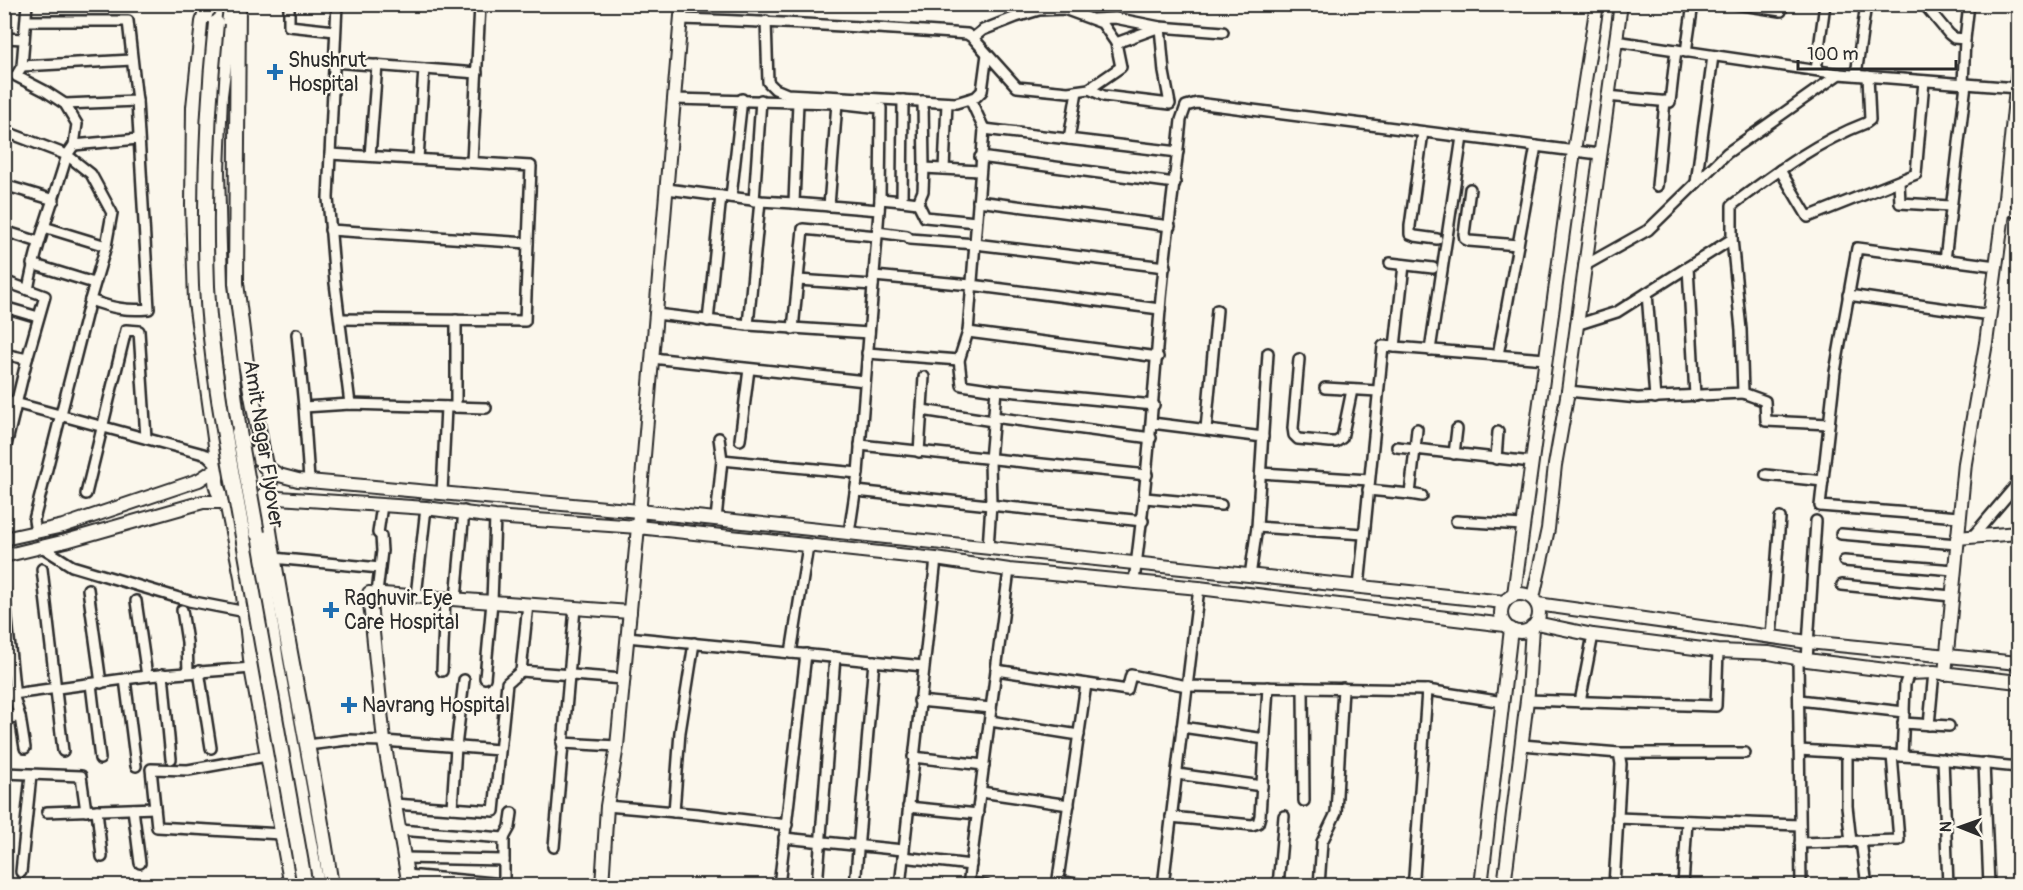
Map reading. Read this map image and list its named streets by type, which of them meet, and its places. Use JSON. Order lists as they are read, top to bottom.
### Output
{
  "streets": {
    "main road": ["Amit Nagar Flyover"]
  },
  "places": {
    "health": ["Shushrut Hospital", "Raghuvir Eye Care Hospital", "Navrang Hospital"]
  },
  "scale_bar": "100 m",
  "north": "left"
}
